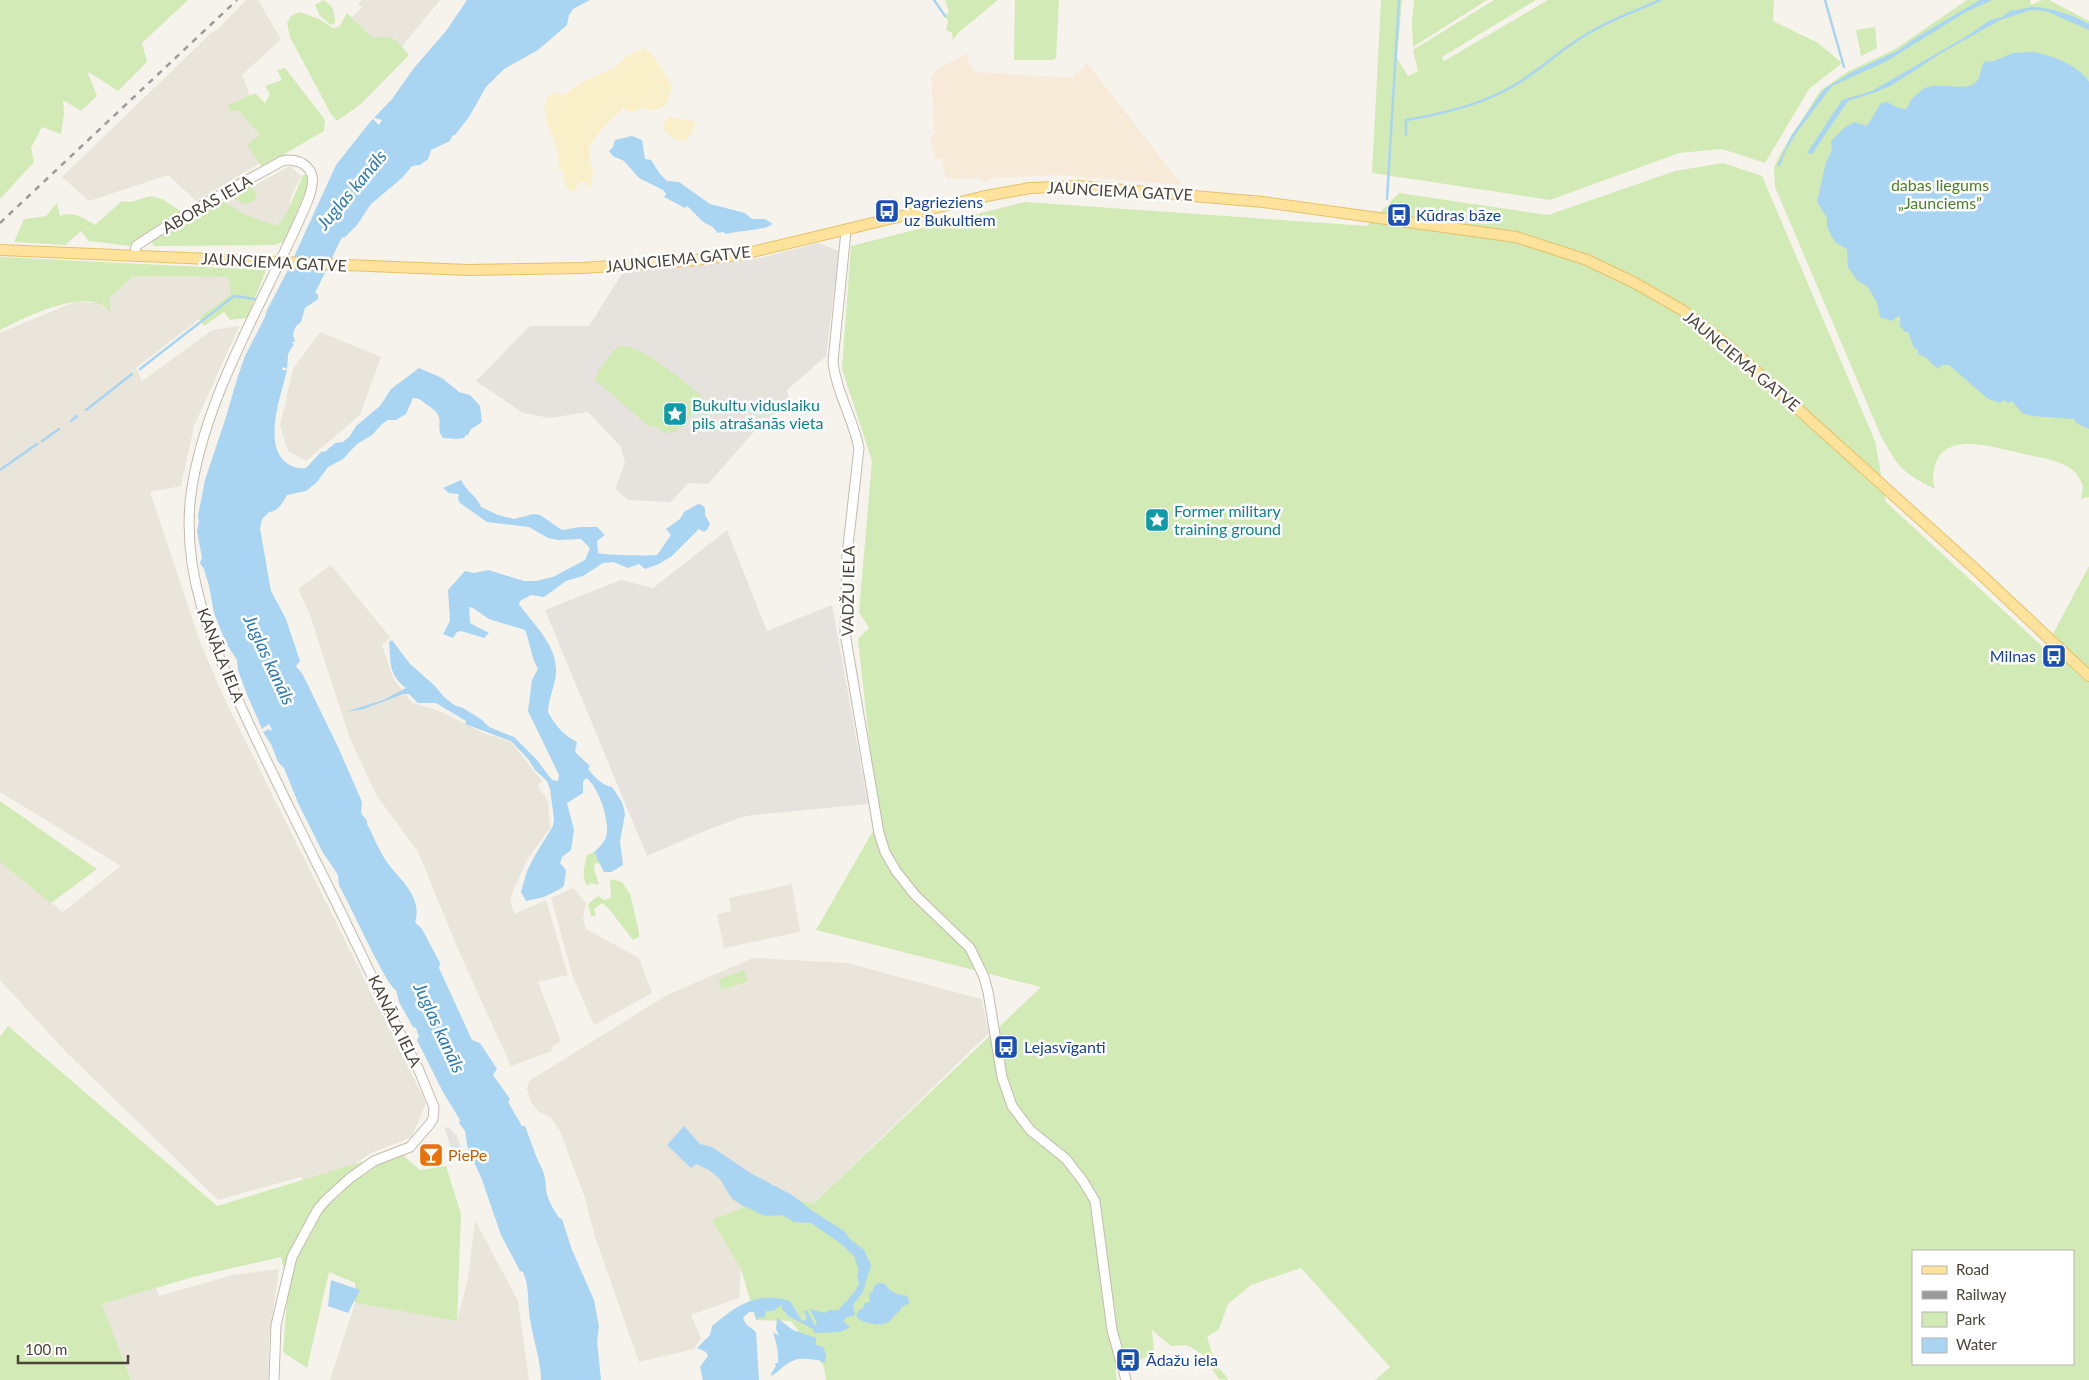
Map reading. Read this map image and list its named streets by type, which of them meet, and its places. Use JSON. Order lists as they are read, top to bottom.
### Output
{
  "streets": {
    "main road": ["JAUNCIEMA GATVE"],
    "street": ["ABORAS IELA", "VADŽU IELA", "KANĀLA IELA"]
  },
  "crossings": [
    ["JAUNCIEMA GATVE", "ABORAS IELA"],
    ["JAUNCIEMA GATVE", "VADŽU IELA"],
    ["ABORAS IELA", "KANĀLA IELA"]
  ],
  "water": ["Juglas kanāls"],
  "parks": ["dabas liegums „Jaunciems”"],
  "places": {
    "bus stop": [
      "Pagrieziens uz Bukultiem",
      "Kūdras bāze",
      "Milnas",
      "Lejasvīganti",
      "Ādažu iela"
    ],
    "place": ["Bukultu viduslaiku pils atrašanās vieta", "Former military training ground"],
    "bar": ["PiePe"]
  },
  "legend": [
    "Road",
    "Railway",
    "Park",
    "Water"
  ],
  "scale_bar": "100 m"
}
